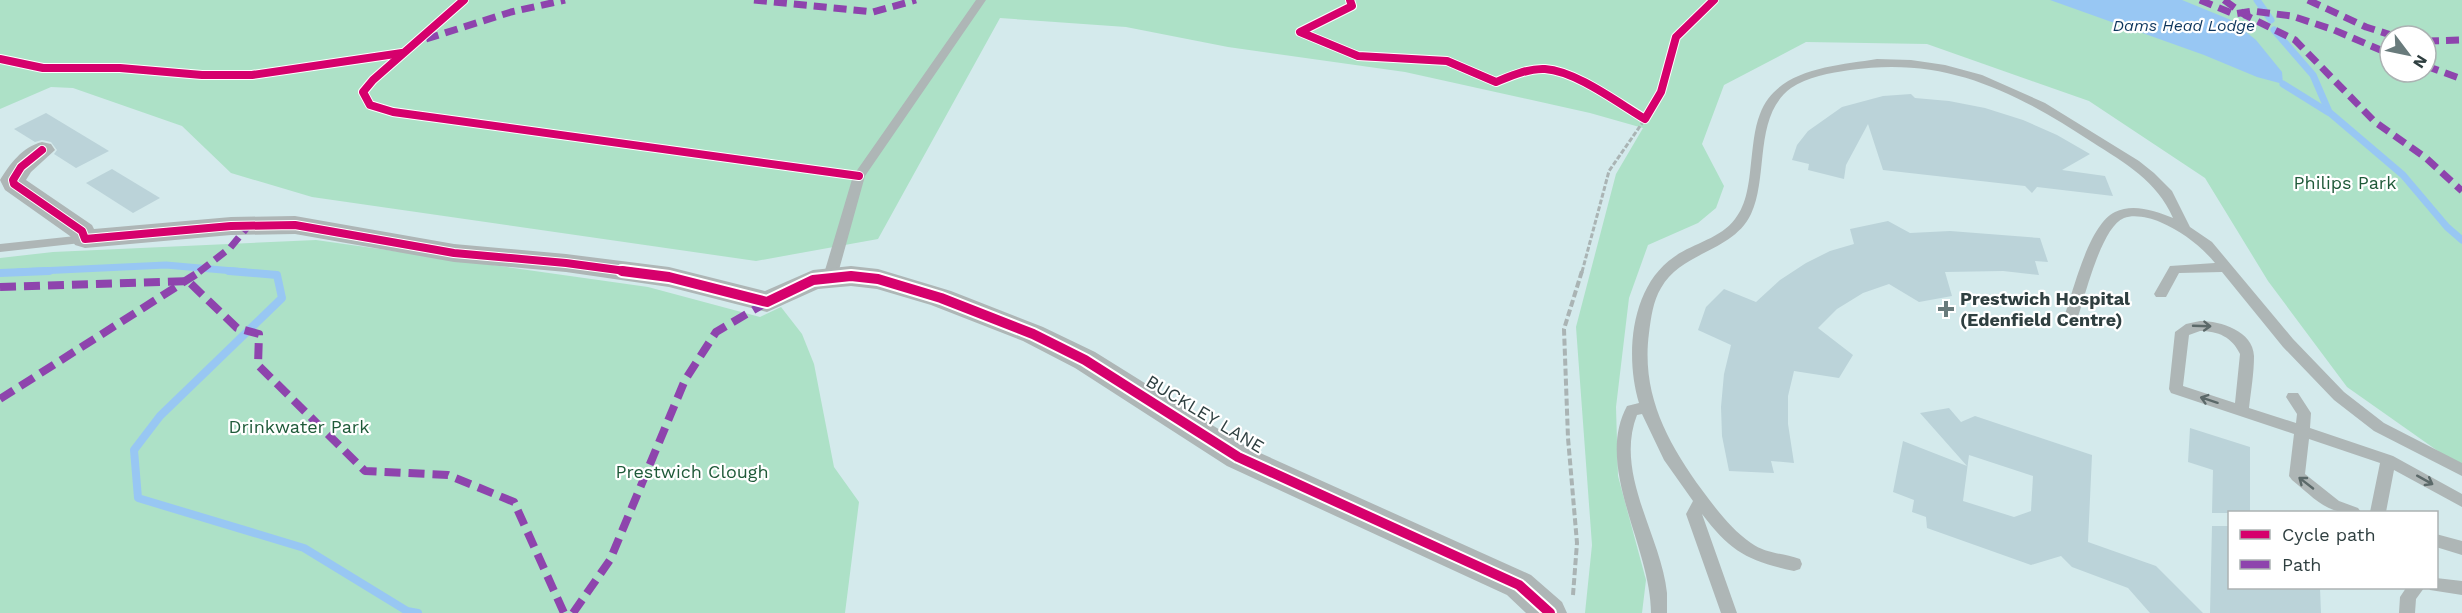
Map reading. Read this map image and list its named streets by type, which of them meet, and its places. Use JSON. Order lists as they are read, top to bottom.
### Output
{
  "streets": {
    "street": ["BUCKLEY LANE"]
  },
  "water": ["Dams Head Lodge"],
  "parks": ["Philips Park", "Drinkwater Park", "Prestwich Clough"],
  "places": {
    "health": ["Prestwich Hospital (Edenfield Centre)"]
  },
  "legend": ["Cycle path", "Path"],
  "north": "bottom right"
}
